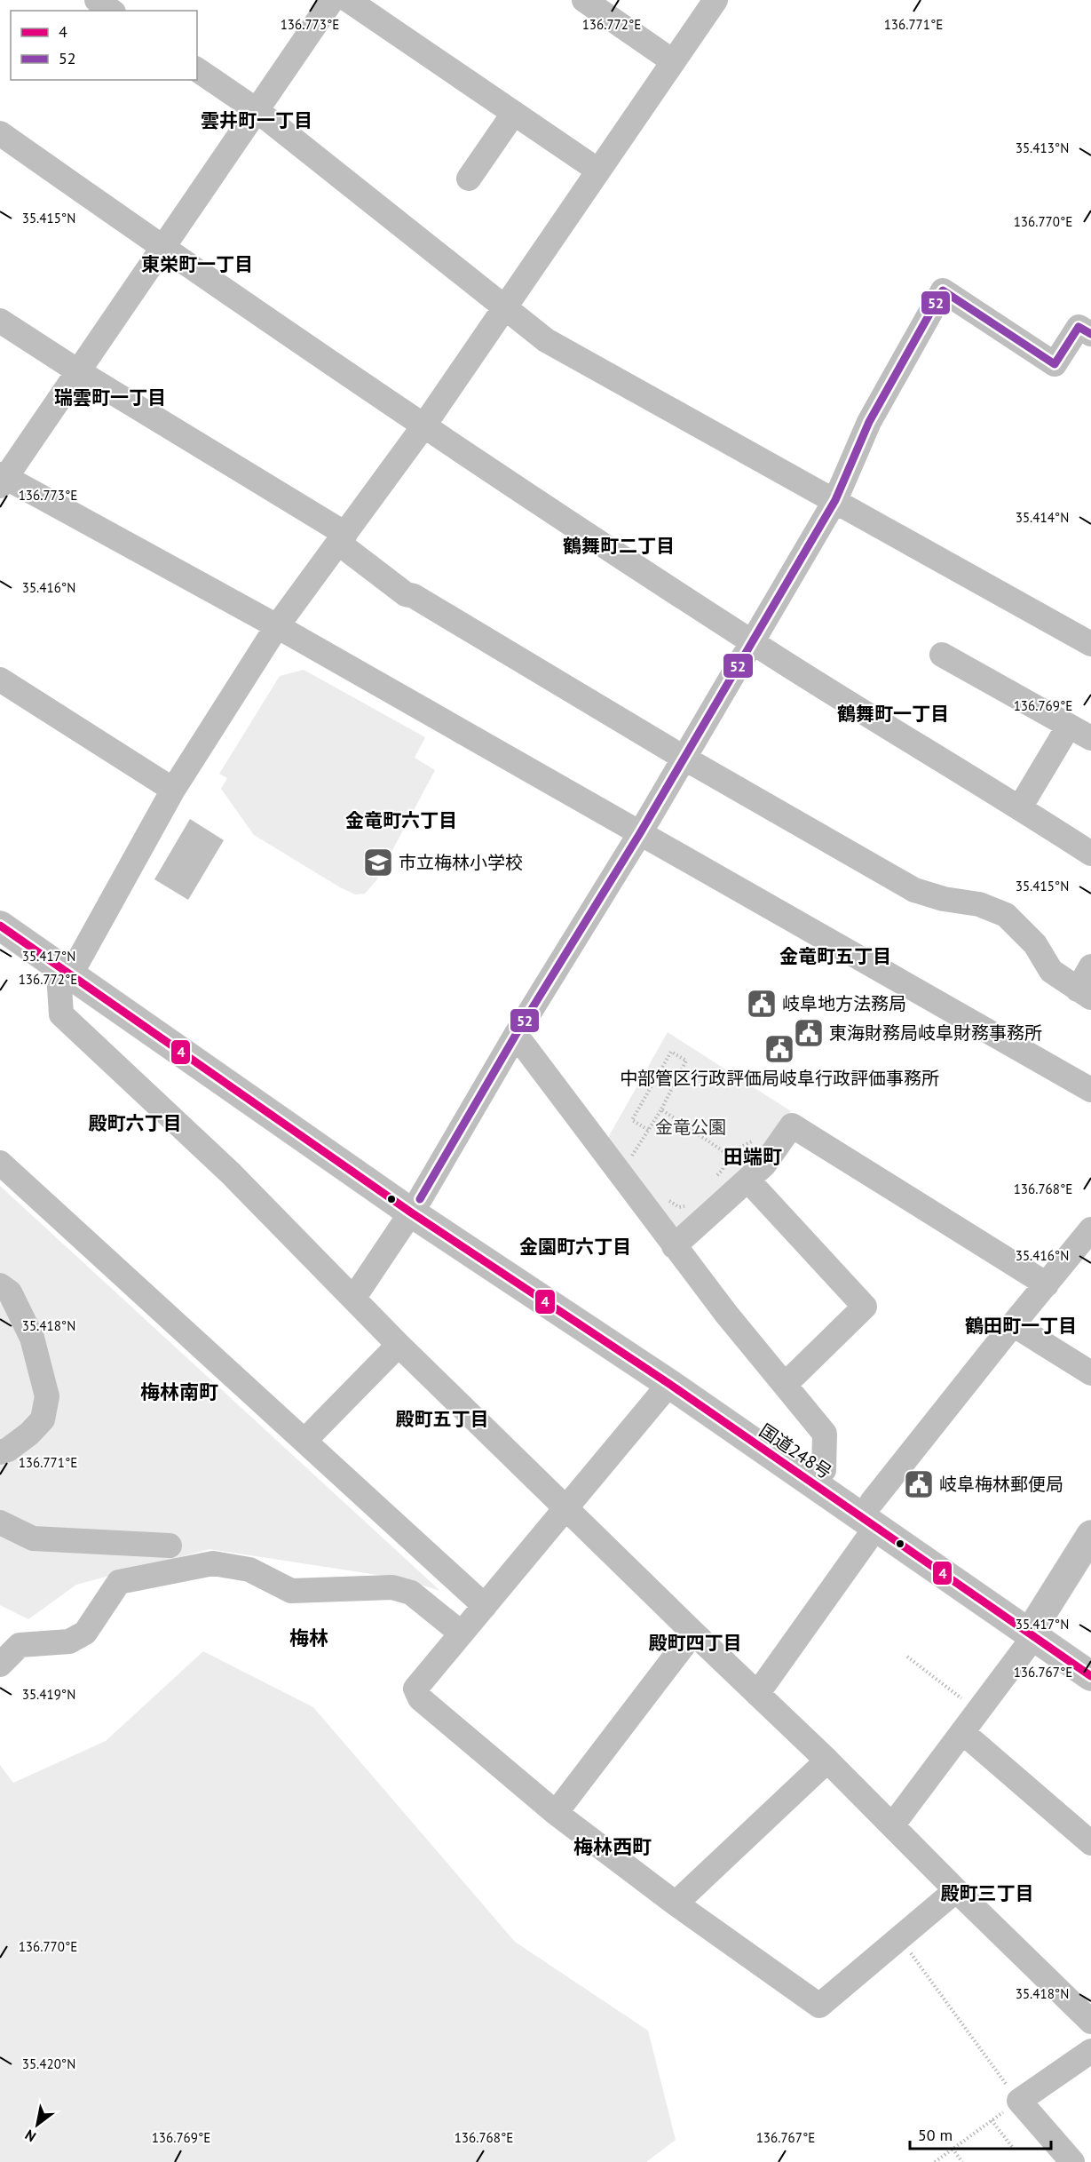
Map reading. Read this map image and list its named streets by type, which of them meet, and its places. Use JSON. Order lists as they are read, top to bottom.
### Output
{
  "streets": {
    "main road": ["国道248号"]
  },
  "districts": [
    "雲井町一丁目",
    "東栄町一丁目",
    "瑞雲町一丁目",
    "鶴舞町二丁目",
    "鶴舞町一丁目",
    "金竜町六丁目",
    "金竜町五丁目",
    "殿町六丁目",
    "田端町",
    "金園町六丁目",
    "鶴田町一丁目",
    "梅林南町",
    "殿町五丁目",
    "梅林",
    "殿町四丁目",
    "梅林西町",
    "殿町三丁目"
  ],
  "parks": ["金竜公園"],
  "places": {
    "school or university": ["市立梅林小学校"],
    "public building": [
      "岐阜地方法務局",
      "東海財務局岐阜財務事務所",
      "中部管区行政評価局岐阜行政評価事務所",
      "岐阜梅林郵便局"
    ]
  },
  "lines": ["transit line 52", "transit line 4"],
  "legend": ["4", "52"],
  "scale_bar": "50 m",
  "north": "bottom left",
  "coordinates": [
    "136.773°E",
    "136.772°E",
    "136.771°E",
    "35.413°N",
    "35.415°N",
    "136.770°E",
    "35.414°N",
    "35.416°N",
    "136.769°E",
    "35.417°N",
    "136.768°E",
    "35.418°N",
    "136.767°E",
    "35.419°N",
    "35.420°N"
  ]
}
